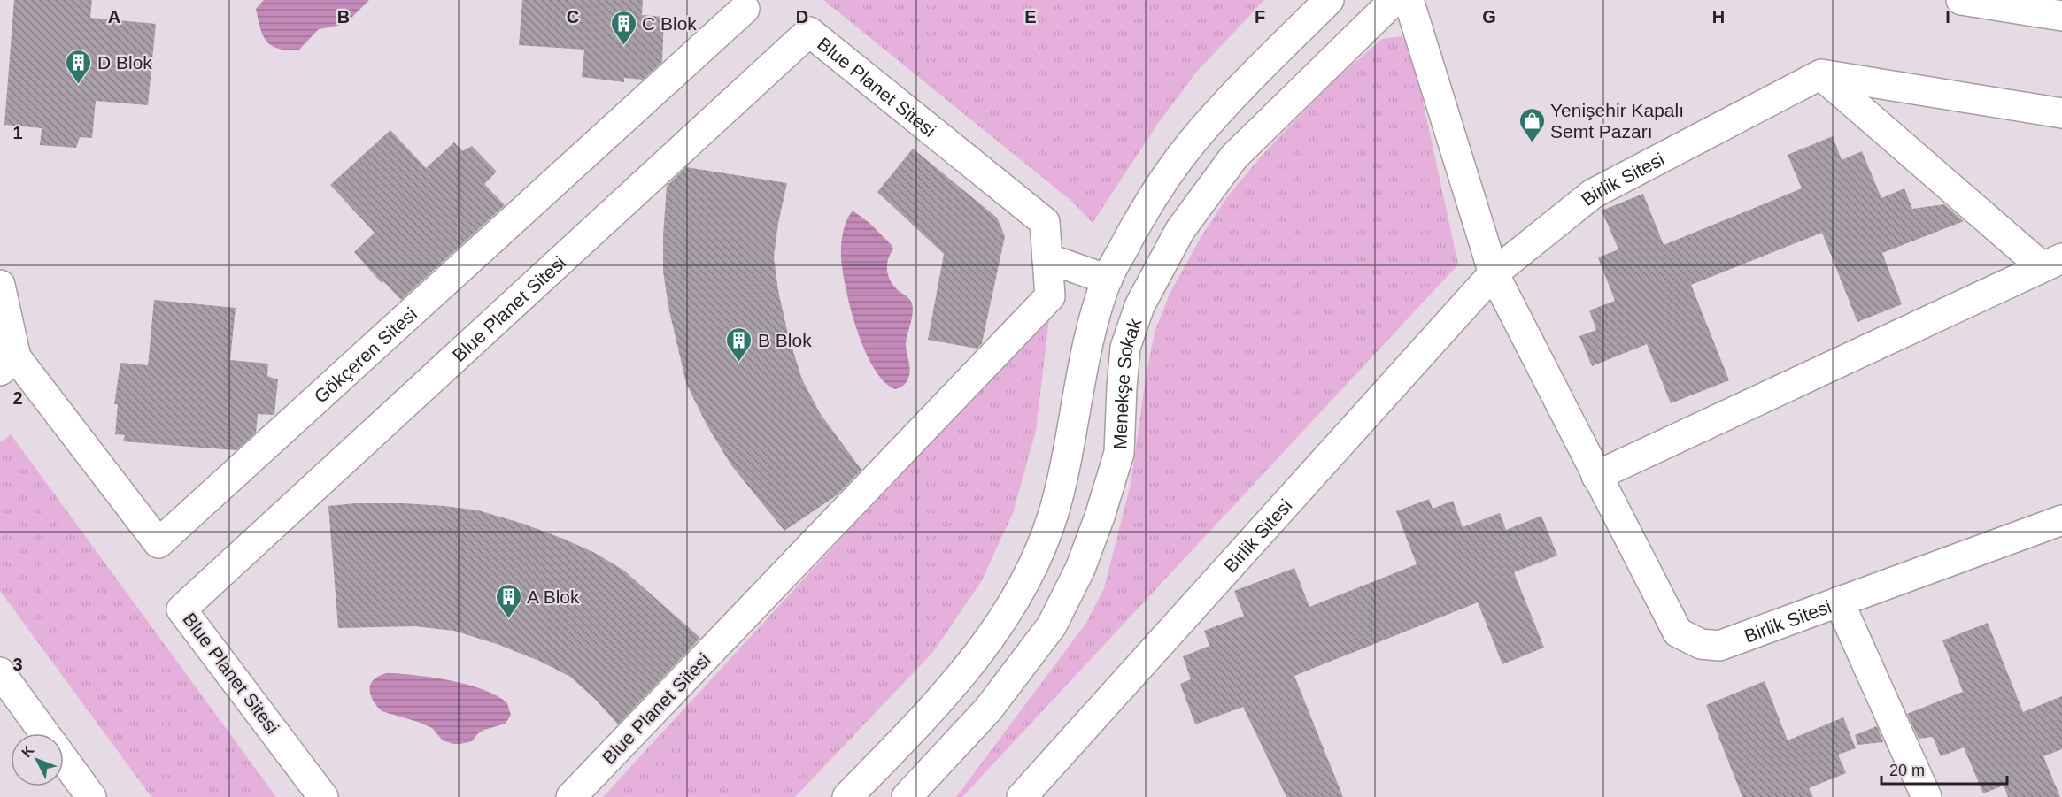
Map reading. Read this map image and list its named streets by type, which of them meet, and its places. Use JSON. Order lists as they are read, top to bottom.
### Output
{
  "streets": {
    "street": [
      "Blue Planet Sitesi",
      "Birlik Sitesi",
      "Gökçeren Sitesi",
      "Menekşe Sokak"
    ]
  },
  "places": {
    "building": [
      "C Blok",
      "D Blok",
      "B Blok",
      "A Blok"
    ],
    "shop": ["Yenişehir Kapalı Semt Pazarı"]
  },
  "scale_bar": "20 m",
  "north": "top left",
  "grid": {
    "columns": [
      "A",
      "B",
      "C",
      "D",
      "E",
      "F",
      "G",
      "H",
      "I"
    ],
    "rows": ["1", "2", "3"]
  }
}
